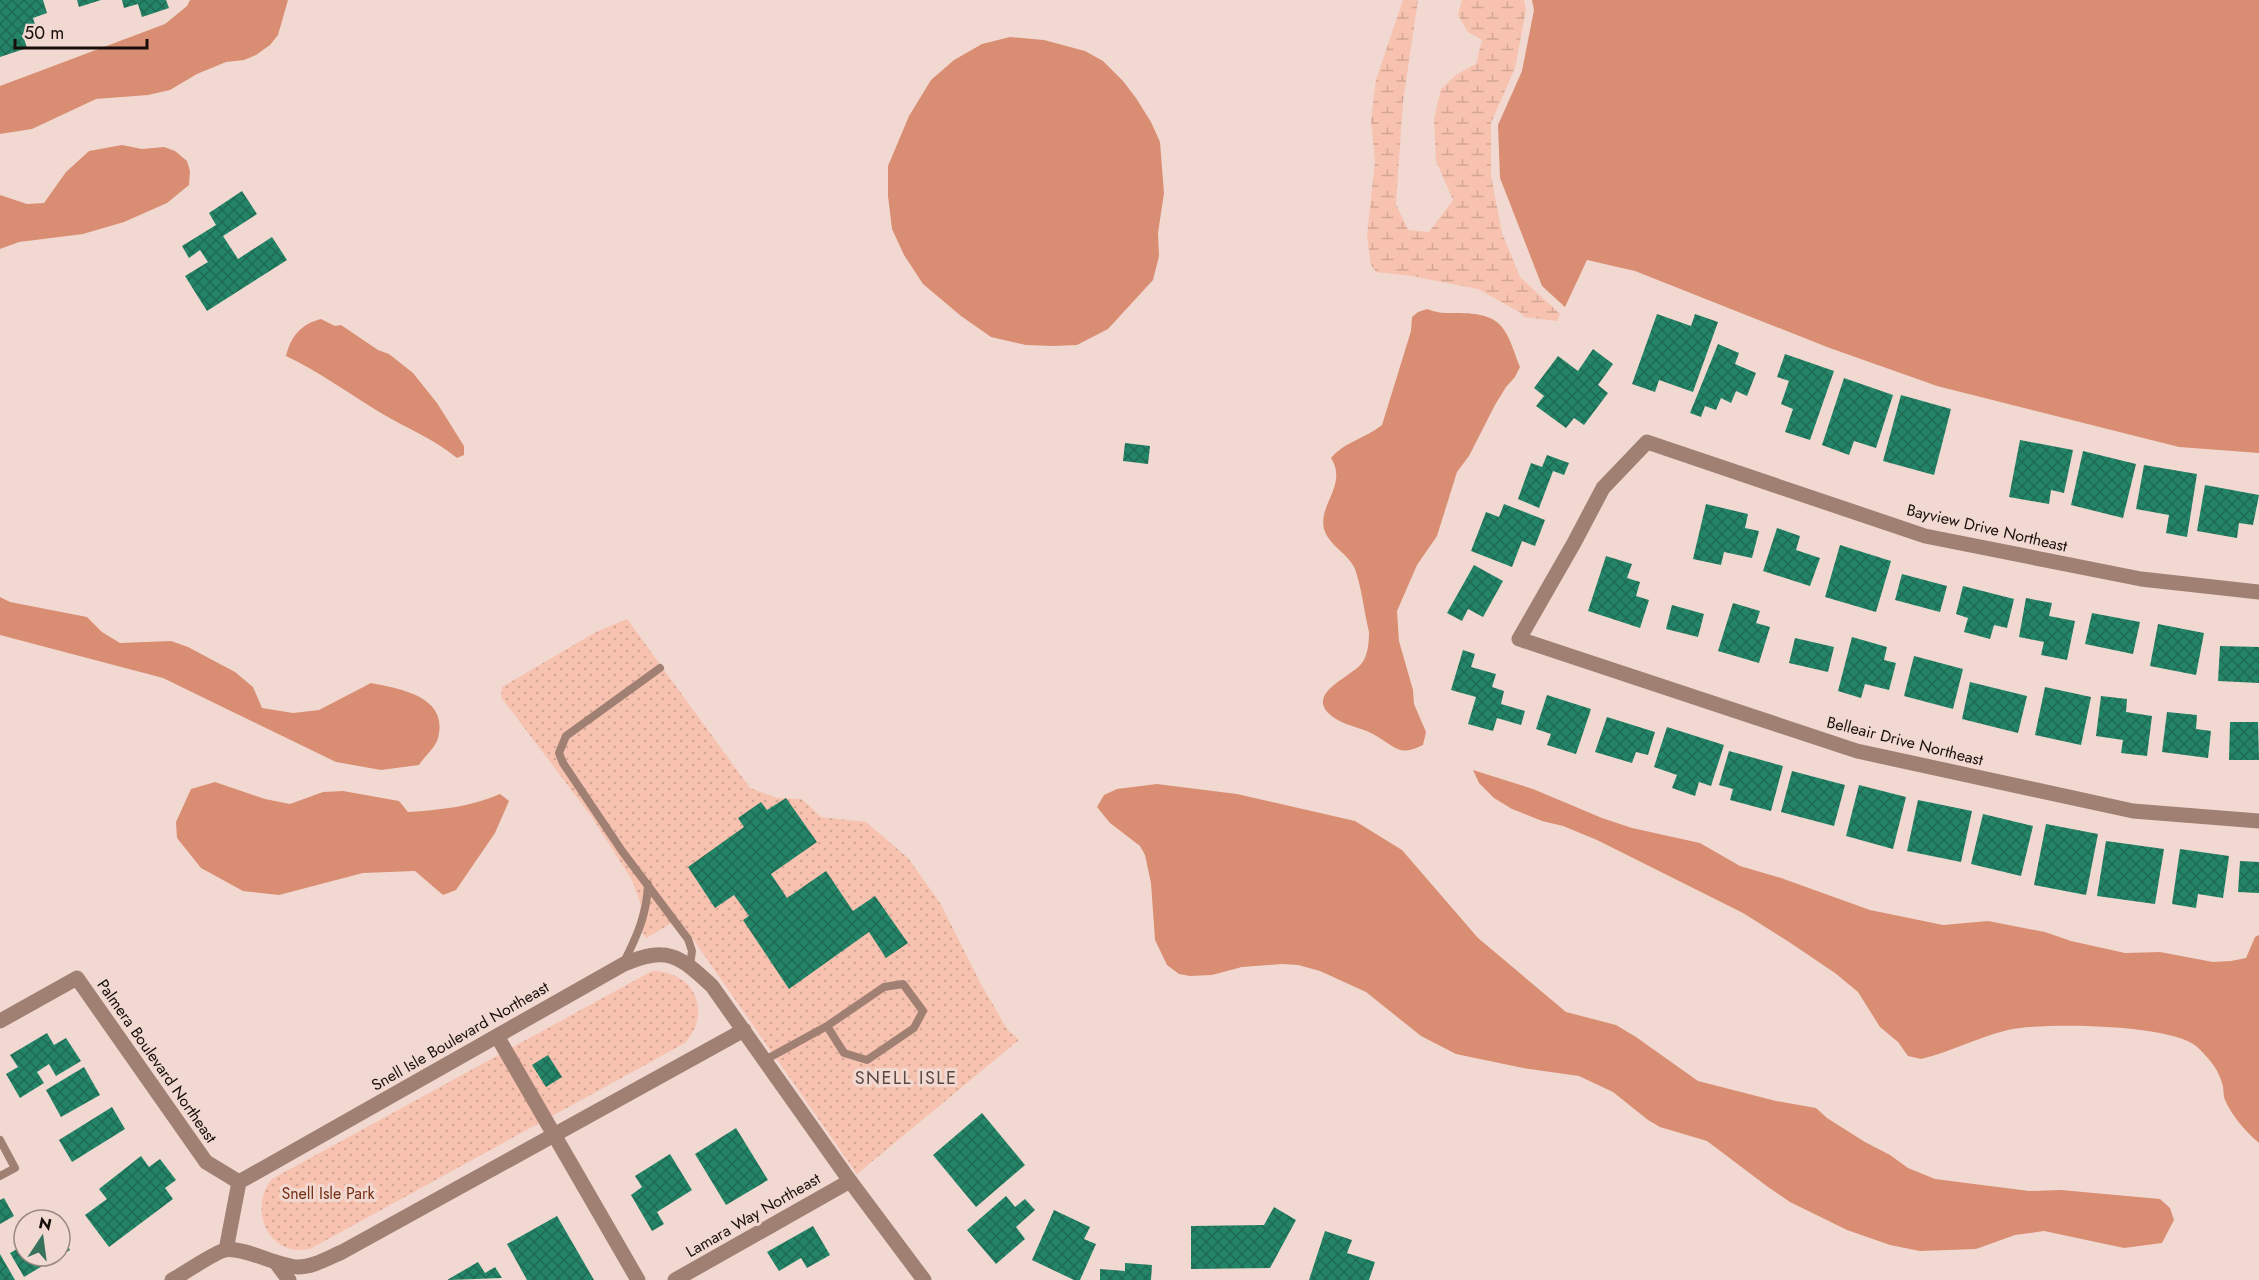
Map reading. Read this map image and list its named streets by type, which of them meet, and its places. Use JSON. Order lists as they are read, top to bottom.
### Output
{
  "streets": {
    "street": [
      "Bayview Drive Northeast",
      "Belleair Drive Northeast",
      "Snell Isle Boulevard Northeast",
      "Palmera Boulevard Northeast",
      "Lamara Way Northeast"
    ]
  },
  "crossings": [
    ["Bayview Drive Northeast", "Belleair Drive Northeast"],
    ["Snell Isle Boulevard Northeast", "Palmera Boulevard Northeast"],
    ["Snell Isle Boulevard Northeast", "Lamara Way Northeast"]
  ],
  "districts": ["SNELL ISLE"],
  "parks": ["Snell Isle Park"],
  "scale_bar": "50 m",
  "north": "top"
}
